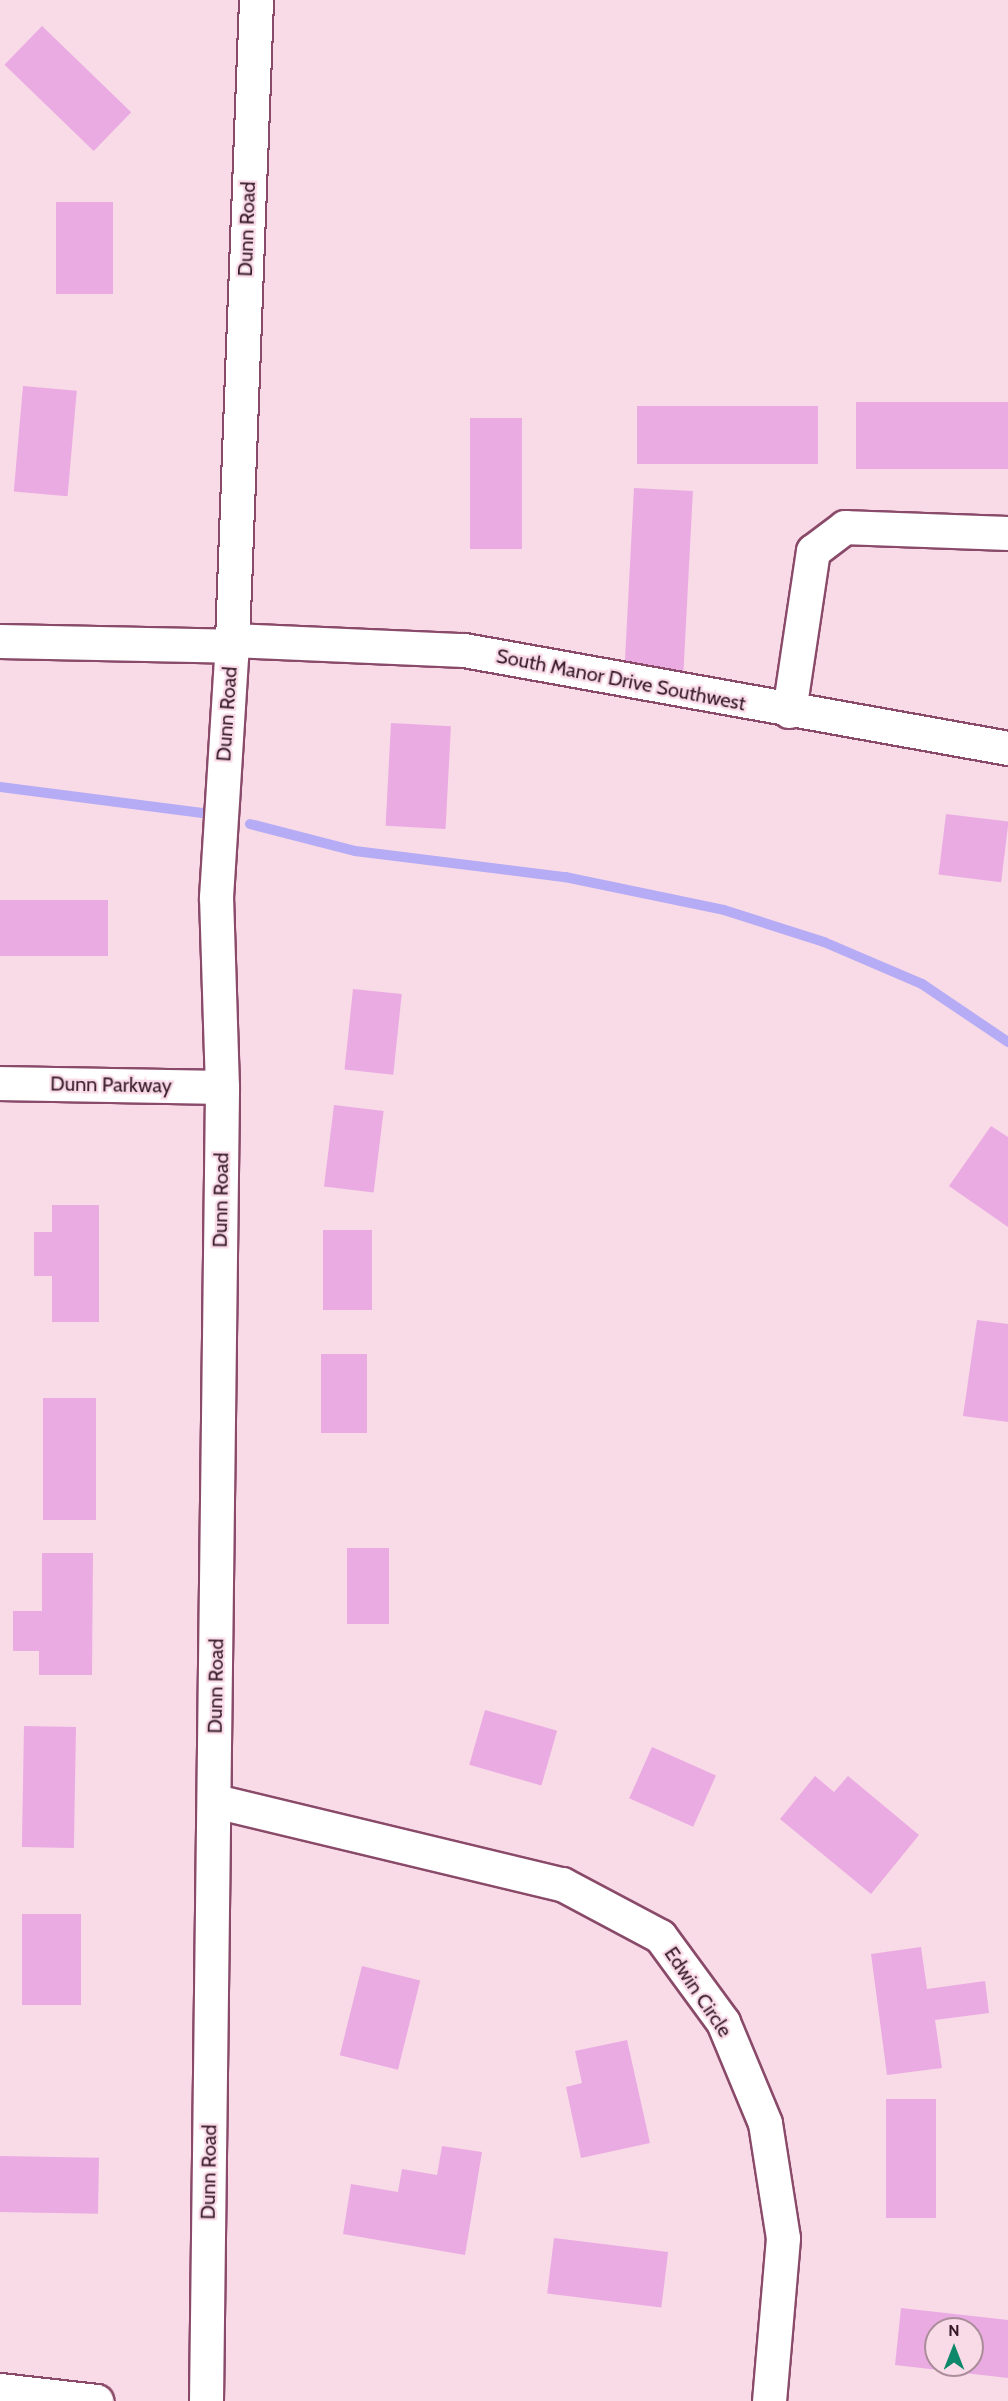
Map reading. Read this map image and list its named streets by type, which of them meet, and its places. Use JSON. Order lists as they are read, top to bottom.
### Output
{
  "streets": {
    "street": [
      "Dunn Road",
      "South Manor Drive Southwest",
      "Dunn Parkway",
      "Edwin Circle"
    ]
  },
  "crossings": [
    ["Dunn Road", "South Manor Drive Southwest"],
    ["Dunn Road", "Dunn Parkway"],
    ["Dunn Road", "Edwin Circle"]
  ],
  "north": "top"
}
